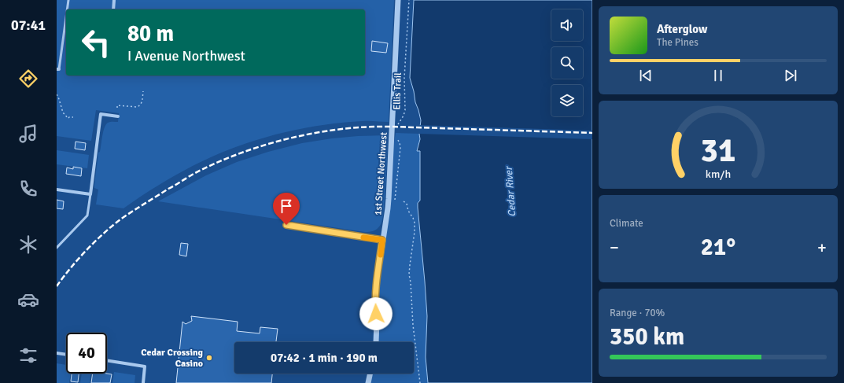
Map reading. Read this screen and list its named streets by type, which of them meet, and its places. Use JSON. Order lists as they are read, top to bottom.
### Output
{
  "streets": {
    "street": ["1st Street Northwest"],
    "path": ["Ellis Trail"]
  },
  "water": ["Cedar River"],
  "places": ["Cedar Crossing Casino"],
  "page": {
    "tabs": "07:41",
    "turn": ["80 m", "I Avenue Northwest"],
    "song": ["Afterglow", "The Pines"],
    "tile": [
      "Climate",
      ["Range · 70%", "350 km"]
    ],
    "heat": ["−", "21°", "+"],
    "limit": "40",
    "trip": "07:42 · 1 min · 190 m",
    "gauge": ["31", "km/h"]
  }
}
